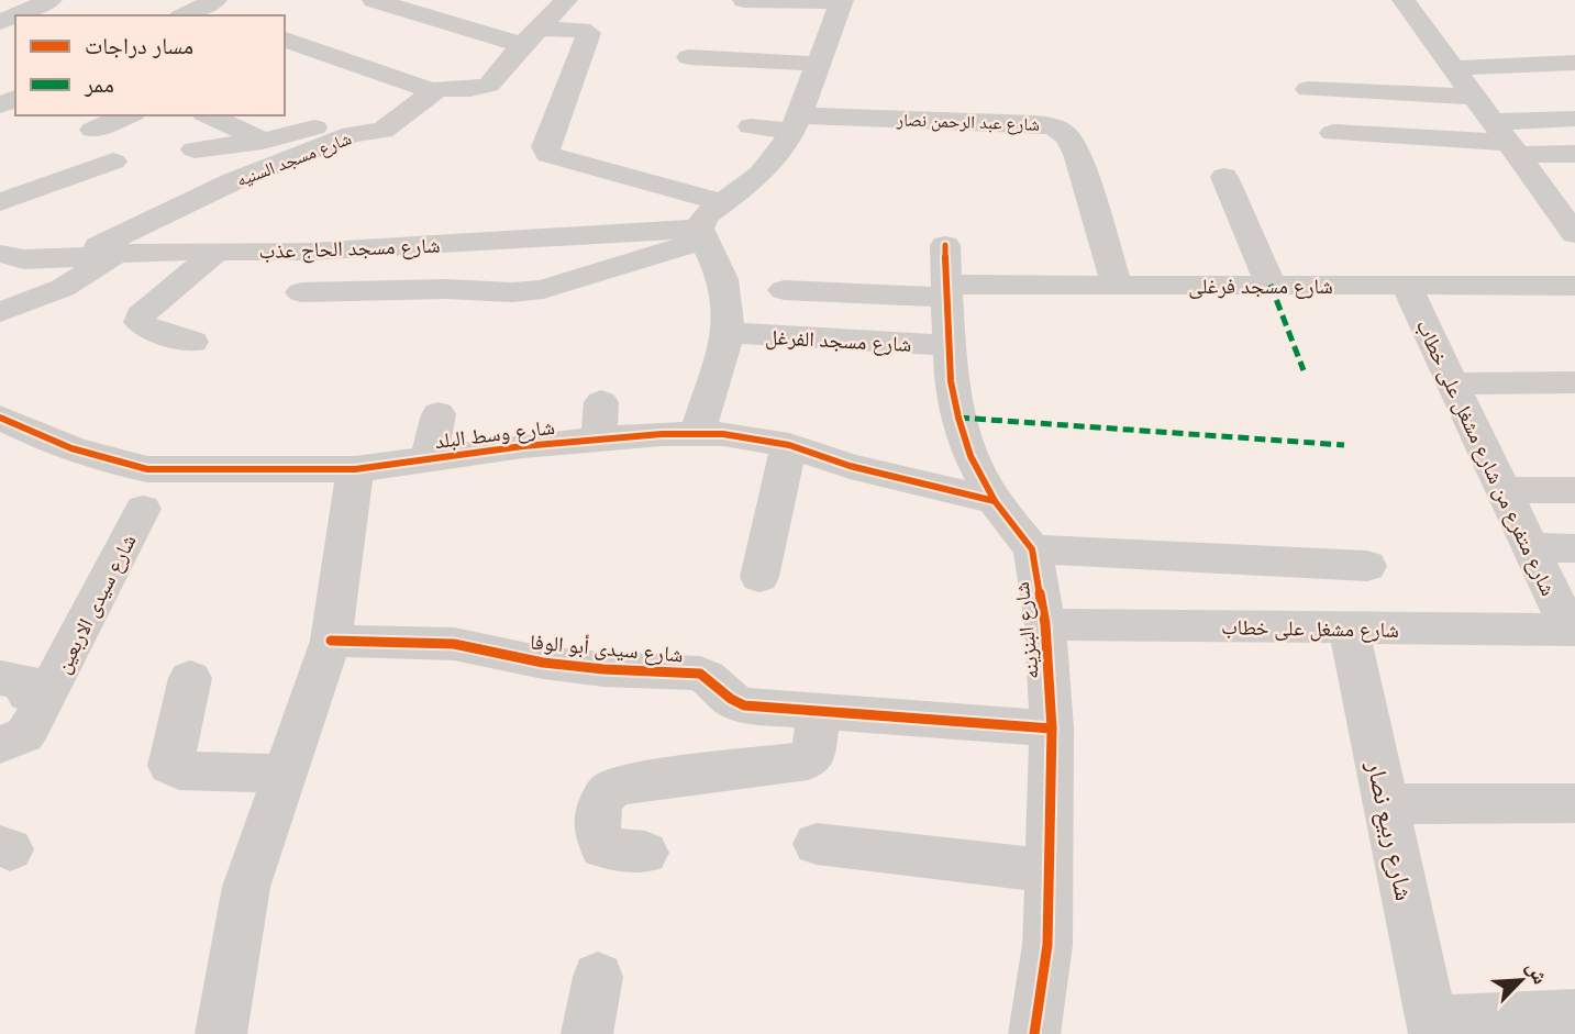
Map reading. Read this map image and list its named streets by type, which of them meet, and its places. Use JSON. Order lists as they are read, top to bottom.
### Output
{
  "streets": {
    "street": [
      "شارع عبد الرحمن نصار",
      "شارع مسجد السنيه",
      "شارع مسجد الحاج عذب",
      "شارع مسجد فرغلى",
      "شارع مسجد الفرغل",
      "شارع وسط البلد",
      "شارع متفرع من شارع مشغل على خطاب",
      "شارع سيدى الاربعين",
      "شارع مشغل على خطاب",
      "شارع البنزينه",
      "شارع سيدى أبو الوفا",
      "شارع ربيع نصار"
    ]
  },
  "crossings": [
    ["شارع عبد الرحمن نصار", "شارع مسجد فرغلى"],
    ["شارع مسجد السنيه", "شارع مسجد الحاج عذب"],
    ["شارع مسجد فرغلى", "شارع متفرع من شارع مشغل على خطاب"],
    ["شارع مسجد فرغلى", "شارع البنزينه"],
    ["شارع مسجد الفرغل", "شارع البنزينه"],
    ["شارع وسط البلد", "شارع البنزينه"],
    ["شارع متفرع من شارع مشغل على خطاب", "شارع مشغل على خطاب"],
    ["شارع مشغل على خطاب", "شارع البنزينه"],
    ["شارع مشغل على خطاب", "شارع ربيع نصار"],
    ["شارع البنزينه", "شارع سيدى أبو الوفا"]
  ],
  "legend": ["مسار دراجات", "ممر"],
  "north": "top right"
}
